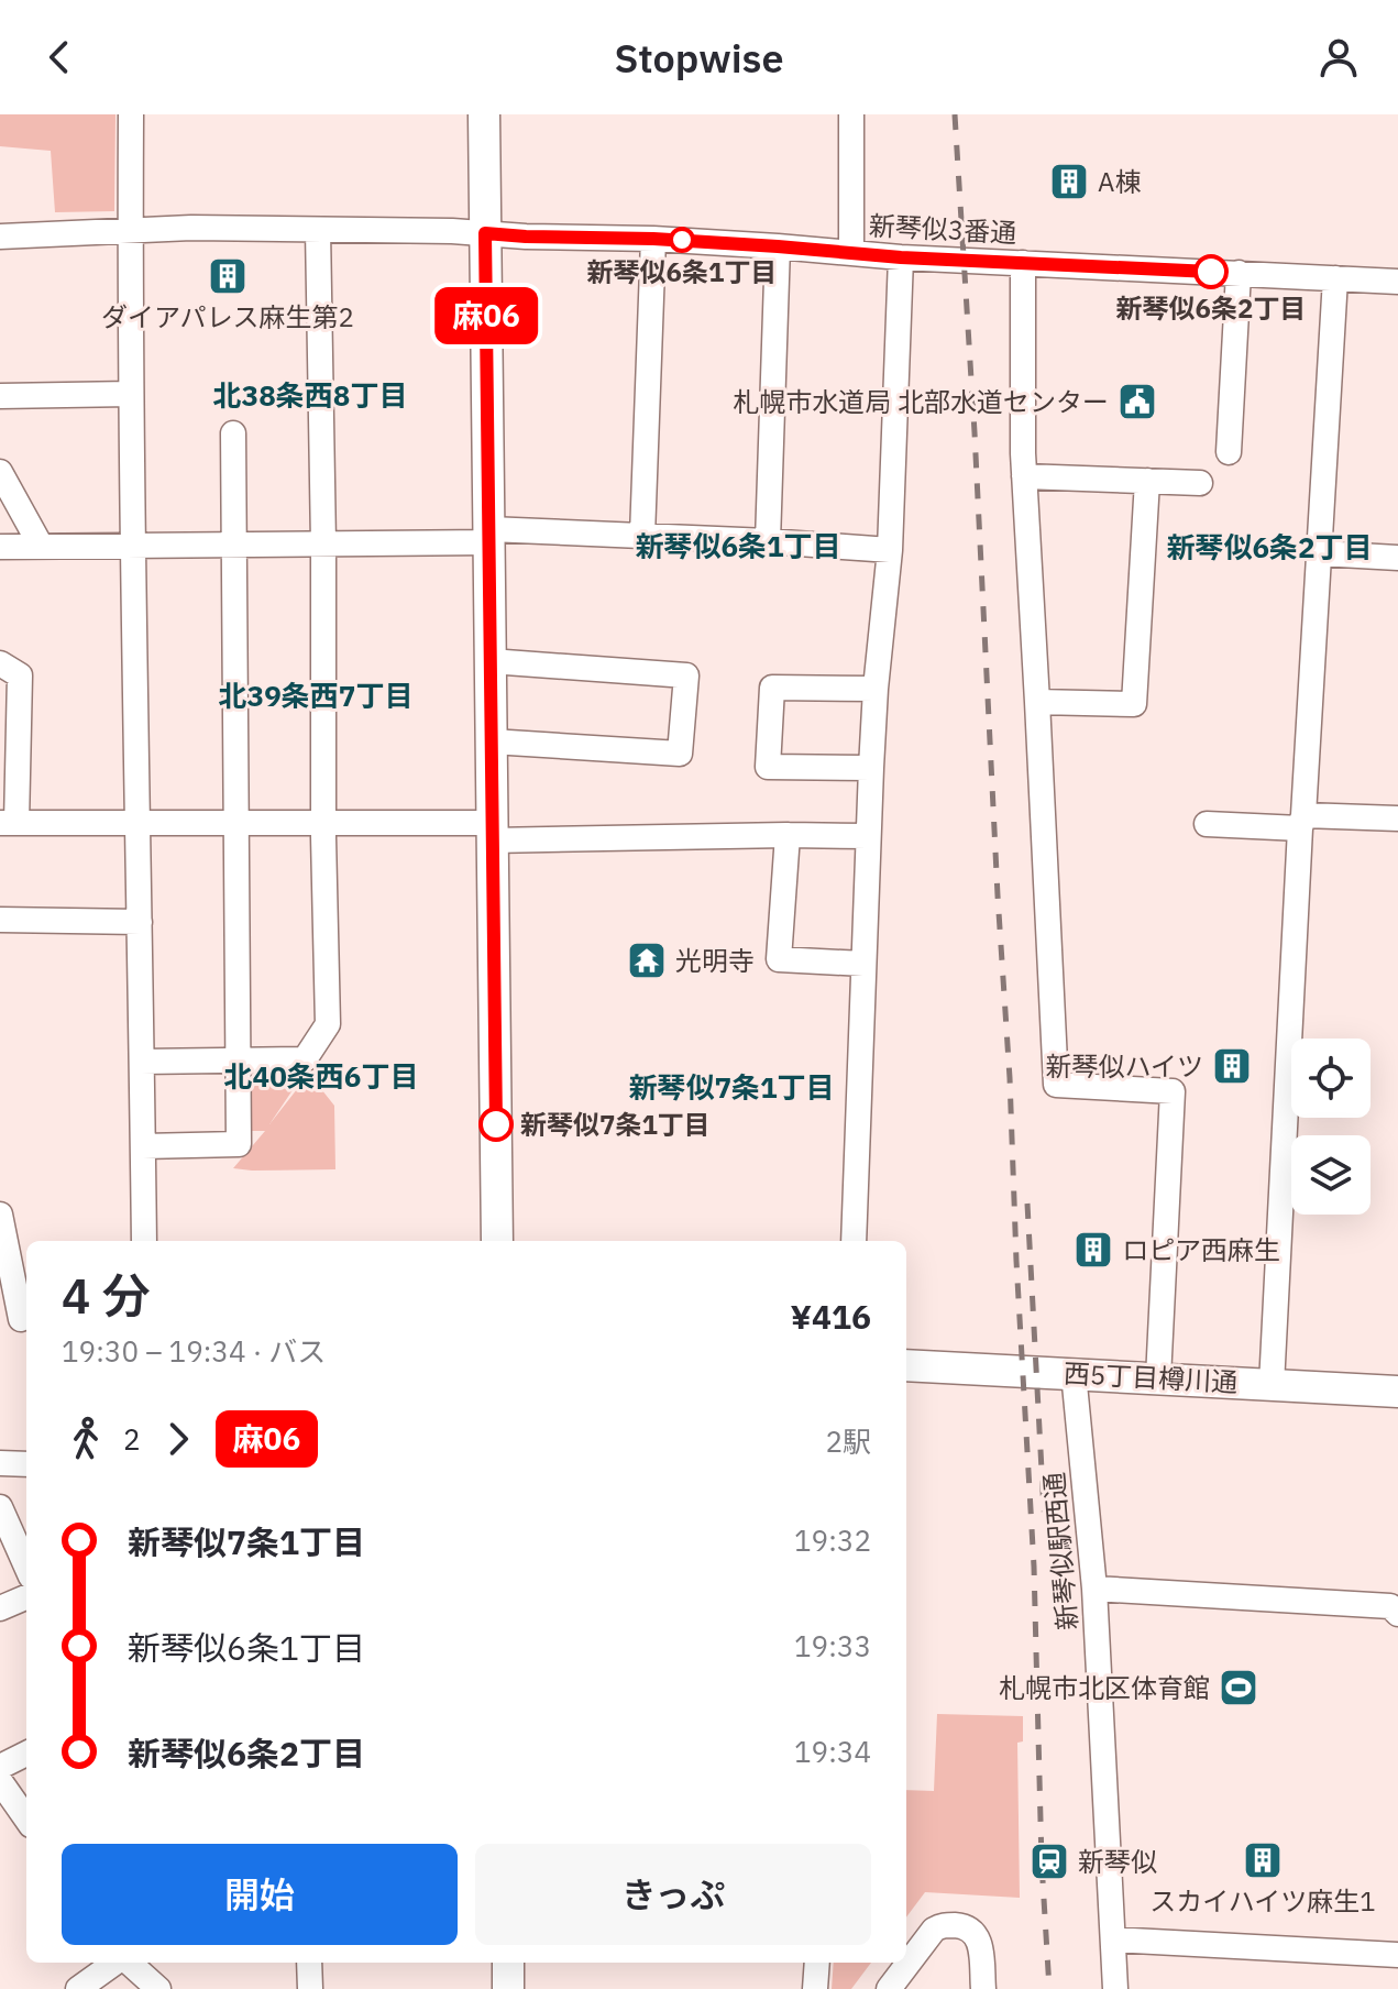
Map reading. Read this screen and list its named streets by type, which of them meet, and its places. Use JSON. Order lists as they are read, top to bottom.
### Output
{
  "streets": {
    "main road": ["西5丁目樽川通"],
    "street": ["新琴似3番通", "新琴似駅西通"]
  },
  "crossings": [
    ["西5丁目樽川通", "新琴似駅西通"]
  ],
  "districts": [
    "北38条西8丁目",
    "新琴似6条1丁目",
    "新琴似6条2丁目",
    "北39条西7丁目",
    "北40条西6丁目",
    "新琴似7条1丁目"
  ],
  "places": {
    "building": [
      "A棟",
      "ダイアパレス麻生第2",
      "新琴似ハイツ",
      "ロピア西麻生",
      "スカイハイツ麻生1"
    ],
    "other": ["新琴似6条1丁目", "新琴似6条2丁目", "新琴似7条1丁目"],
    "public building": ["札幌市水道局 北部水道センター"],
    "temple": ["光明寺"],
    "sports": ["札幌市北区体育館"],
    "station": ["新琴似"]
  },
  "lines": ["bus line 麻06"],
  "page": {
    "header": "Stopwise",
    "on_map": "麻06",
    "heading": ["4 分", "19:30 – 19:34 · バス", "¥416"],
    "legs": ["2", "麻06", "2駅"],
    "list": [
      {
        "name": "新琴似7条1丁目",
        "value": "19:32"
      },
      {
        "name": "新琴似6条1丁目",
        "value": "19:33"
      },
      {
        "name": "新琴似6条2丁目",
        "value": "19:34"
      }
    ],
    "buttons": ["開始", "きっぷ"]
  }
}
